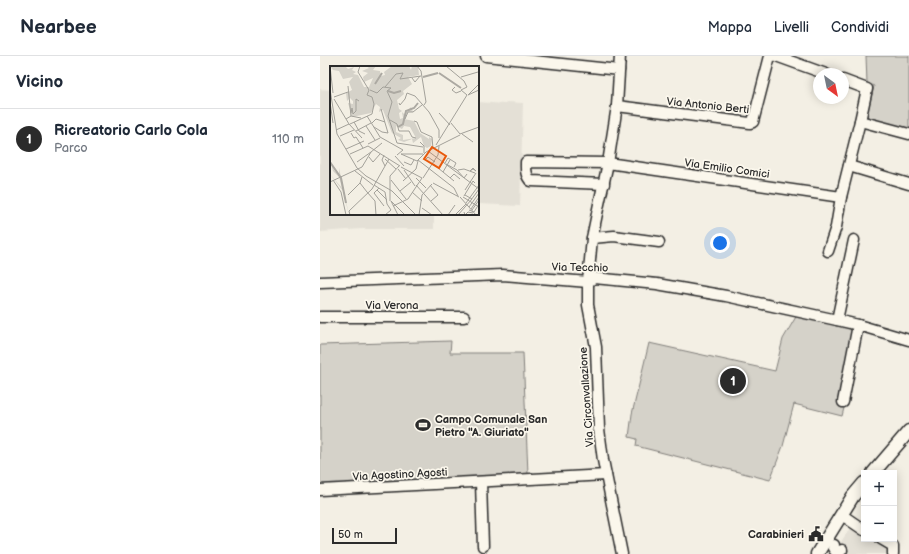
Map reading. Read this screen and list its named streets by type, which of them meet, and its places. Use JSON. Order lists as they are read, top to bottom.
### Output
{
  "streets": {
    "street": [
      "Via Antonio Berti",
      "Via Emilio Comici",
      "Via Tecchio",
      "Via Verona",
      "Via Circonvallazione",
      "Via Agostino Agosti"
    ]
  },
  "crossings": [
    ["Via Antonio Berti", "Via Circonvallazione"],
    ["Via Emilio Comici", "Via Circonvallazione"],
    ["Via Tecchio", "Via Circonvallazione"],
    ["Via Circonvallazione", "Via Agostino Agosti"]
  ],
  "places": {
    "sports": ["Campo Comunale San Pietro \"A. Giuriato\""],
    "public building": ["Carabinieri"]
  },
  "scale_bar": "50 m",
  "north": "bottom right",
  "page": {
    "header": "Nearbee",
    "nav": ["Mappa", "Livelli", "Condividi"],
    "heading": "Vicino",
    "list": [
      {
        "mark": "1",
        "name": "Ricreatorio Carlo Cola",
        "note": "Parco",
        "value": "110 m"
      }
    ],
    "pins": "1",
    "map_buttons": ["+", "−"],
    "scale": "50 m"
  }
}
